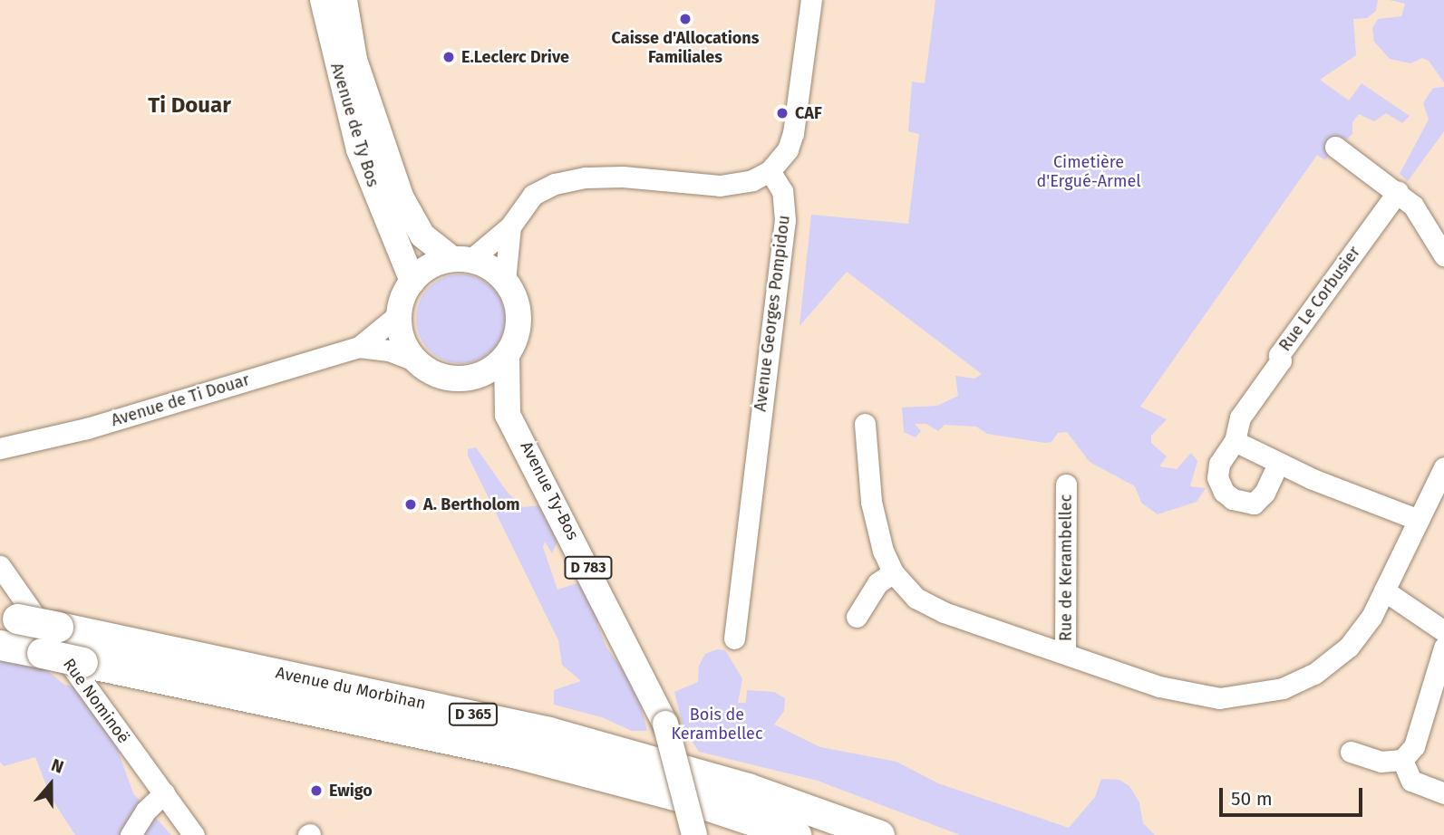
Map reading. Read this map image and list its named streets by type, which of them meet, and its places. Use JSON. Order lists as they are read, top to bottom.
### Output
{
  "streets": {
    "highway": ["Avenue du Morbihan", "D 365"],
    "main road": ["Avenue de Ty Bos", "Avenue Ty-Bos", "D 783"],
    "street": [
      "Rue Le Corbusier",
      "Avenue Georges Pompidou",
      "Avenue de Ti Douar",
      "Rue de Kerambellec",
      "Rue Nominoë"
    ]
  },
  "crossings": [
    ["Avenue de Ty Bos", "Avenue de Ti Douar"],
    ["Avenue de Ty Bos", "Avenue Ty-Bos"],
    ["Avenue de Ty Bos", "D 783"],
    ["Avenue de Ti Douar", "Avenue Ty-Bos"],
    ["Avenue de Ti Douar", "D 783"],
    ["Avenue Ty-Bos", "D 783"]
  ],
  "districts": ["Ti Douar"],
  "parks": ["Cimetière d'Ergué-Armel", "Bois de Kerambellec"],
  "places": [
    "Caisse d'Allocations Familiales",
    "E.Leclerc Drive",
    "CAF",
    "A. Bertholom",
    "Ewigo"
  ],
  "scale_bar": "50 m",
  "north": "top"
}
